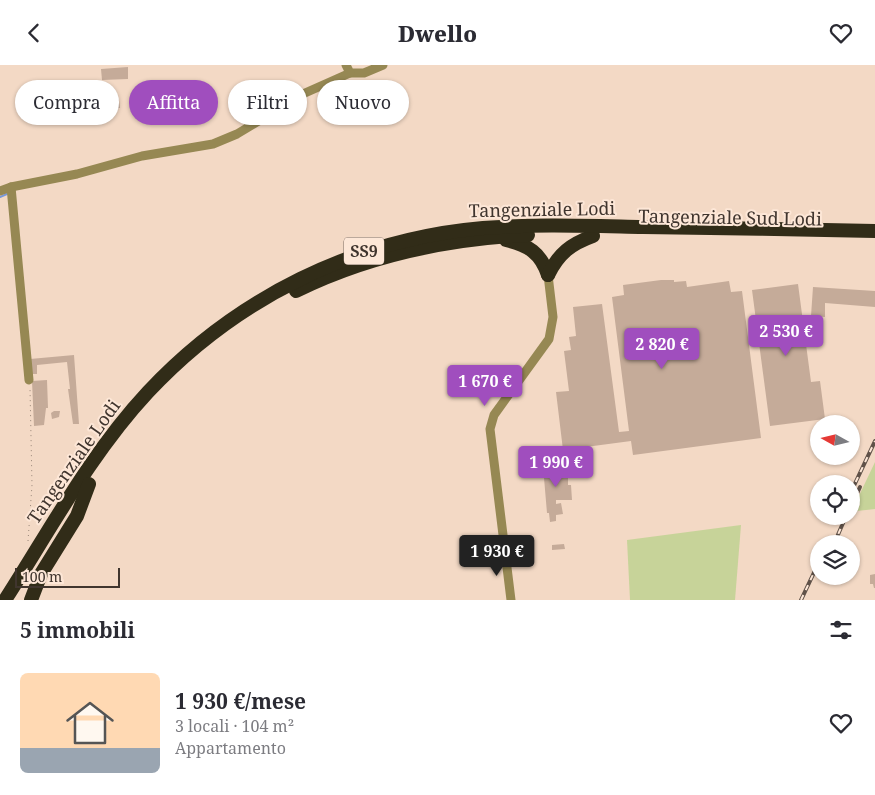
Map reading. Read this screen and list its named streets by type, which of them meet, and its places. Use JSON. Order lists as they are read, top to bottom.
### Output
{
  "streets": {
    "highway": ["Tangenziale Lodi", "Tangenziale Sud Lodi", "SS9"]
  },
  "scale_bar": "100 m",
  "north": "left",
  "page": {
    "header": "Dwello",
    "chip": [
      "Compra",
      "Affitta",
      "Filtri",
      "Nuovo"
    ],
    "price": [
      "2 530 €",
      "2 820 €",
      "1 670 €",
      "1 990 €",
      "1 930 €"
    ],
    "scale": "100 m",
    "heading": "5 immobili",
    "list": [
      {
        "name": "1 930 €/mese",
        "note": "3 locali · 104 m² · Appartamento"
      }
    ]
  }
}
